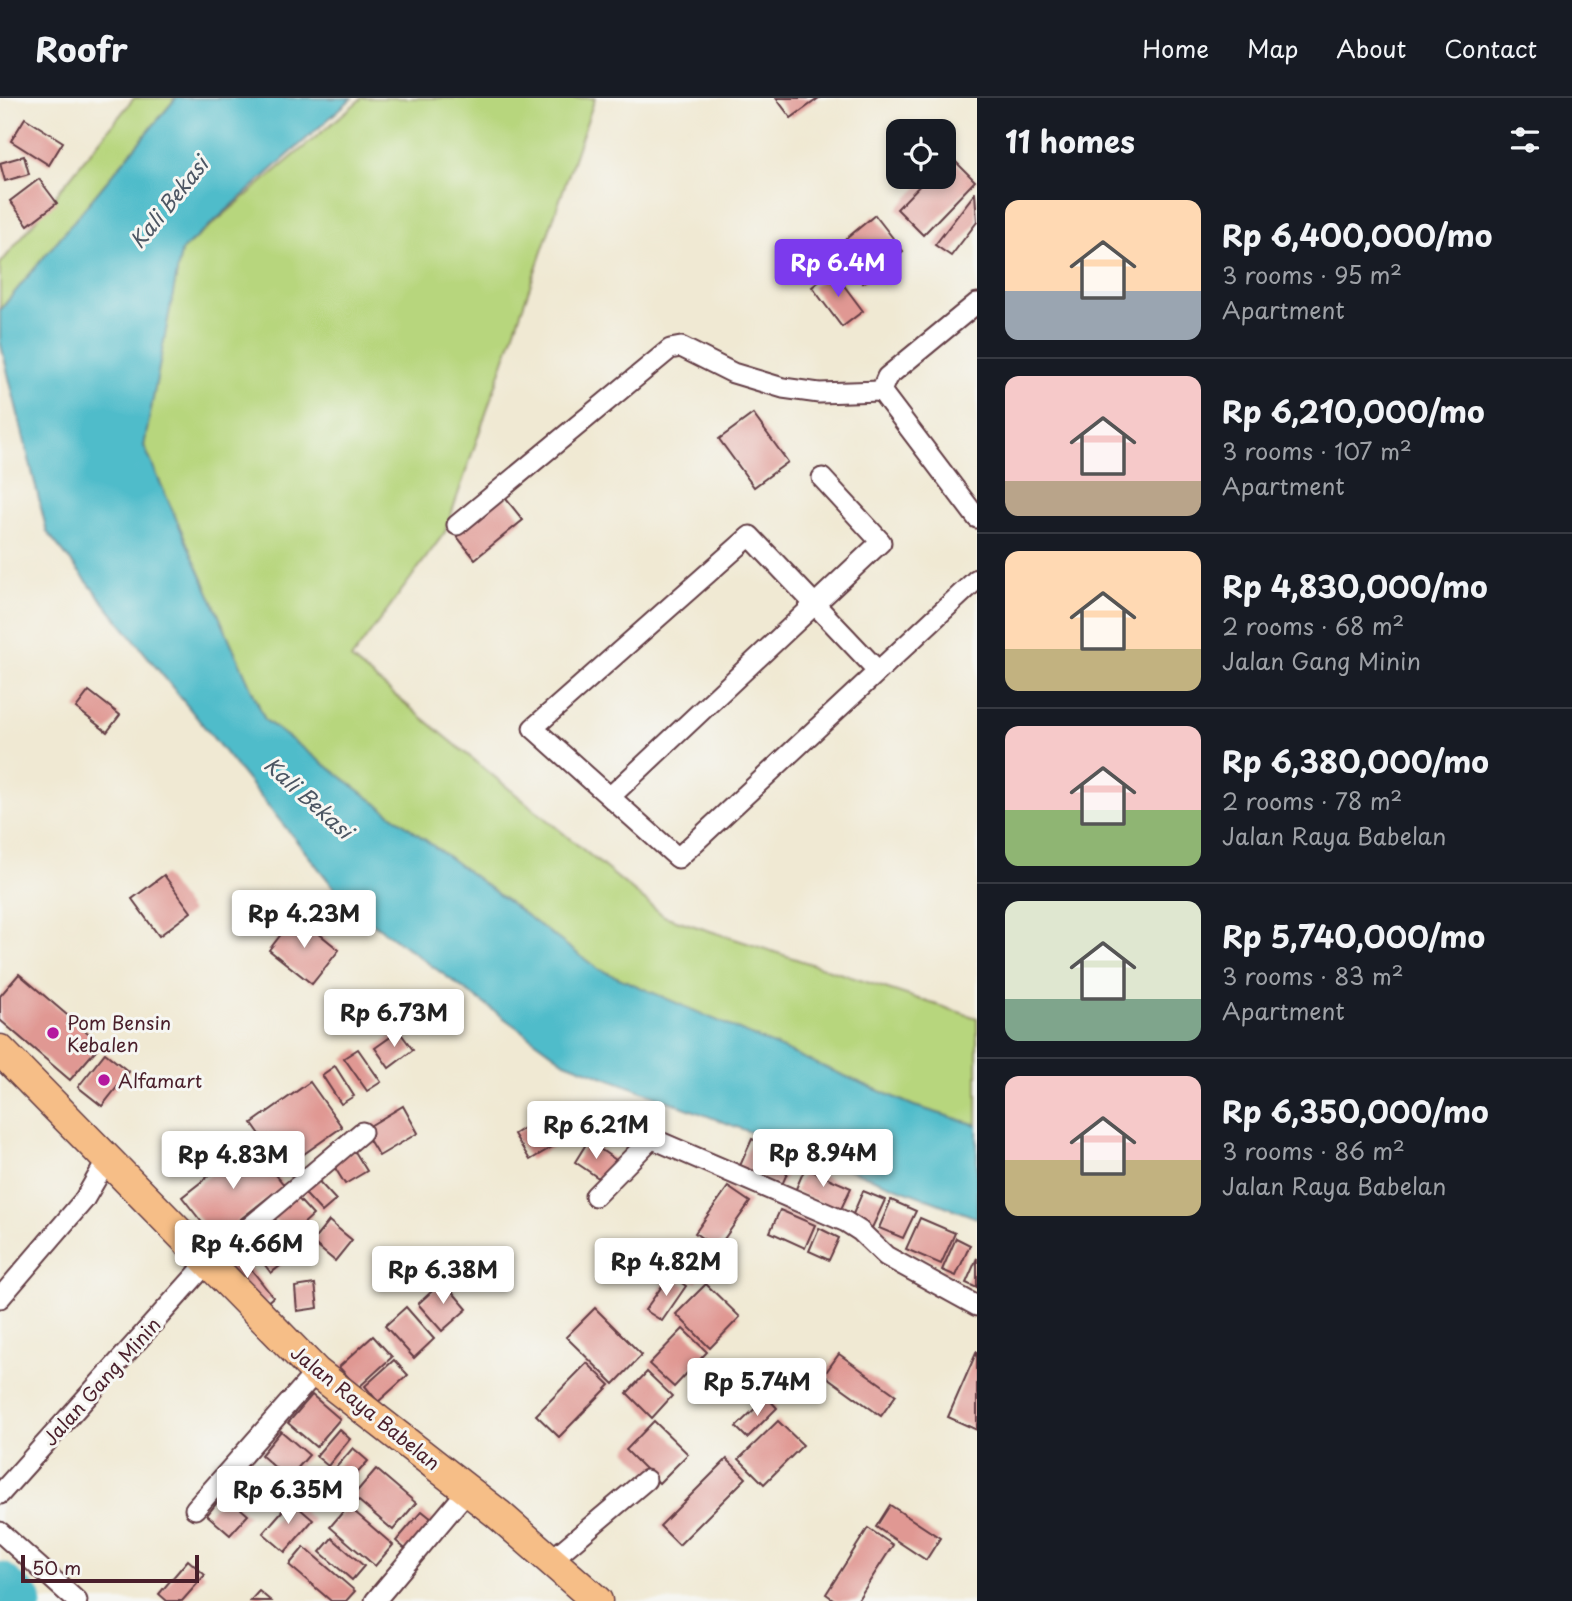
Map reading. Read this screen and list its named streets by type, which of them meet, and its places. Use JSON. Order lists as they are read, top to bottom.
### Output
{
  "streets": {
    "main road": ["Jalan Raya Babelan"],
    "street": ["Jalan Gang Minin"]
  },
  "crossings": [
    ["Jalan Gang Minin", "Jalan Raya Babelan"]
  ],
  "water": ["Kali Bekasi"],
  "places": ["Pom Bensin Kebalen", "Alfamart"],
  "scale_bar": "50 m",
  "page": {
    "header": "Roofr",
    "nav": [
      "Home",
      "Map",
      "About",
      "Contact"
    ],
    "heading": "11 homes",
    "list": [
      {
        "name": "Rp 6,400,000/mo",
        "note": "3 rooms · 95 m² · Apartment"
      },
      {
        "name": "Rp 6,210,000/mo",
        "note": "3 rooms · 107 m² · Apartment"
      },
      {
        "name": "Rp 4,830,000/mo",
        "note": "2 rooms · 68 m² · Jalan Gang Minin"
      },
      {
        "name": "Rp 6,380,000/mo",
        "note": "2 rooms · 78 m² · Jalan Raya Babelan"
      },
      {
        "name": "Rp 5,740,000/mo",
        "note": "3 rooms · 83 m² · Apartment"
      },
      {
        "name": "Rp 6,350,000/mo",
        "note": "3 rooms · 86 m² · Jalan Raya Babelan"
      }
    ],
    "price": [
      "Rp 6.4M",
      "Rp 4.23M",
      "Rp 6.73M",
      "Rp 6.21M",
      "Rp 8.94M",
      "Rp 4.83M",
      "Rp 4.66M",
      "Rp 4.82M",
      "Rp 6.38M",
      "Rp 5.74M",
      "Rp 6.35M"
    ],
    "scale": "50 m"
  }
}
